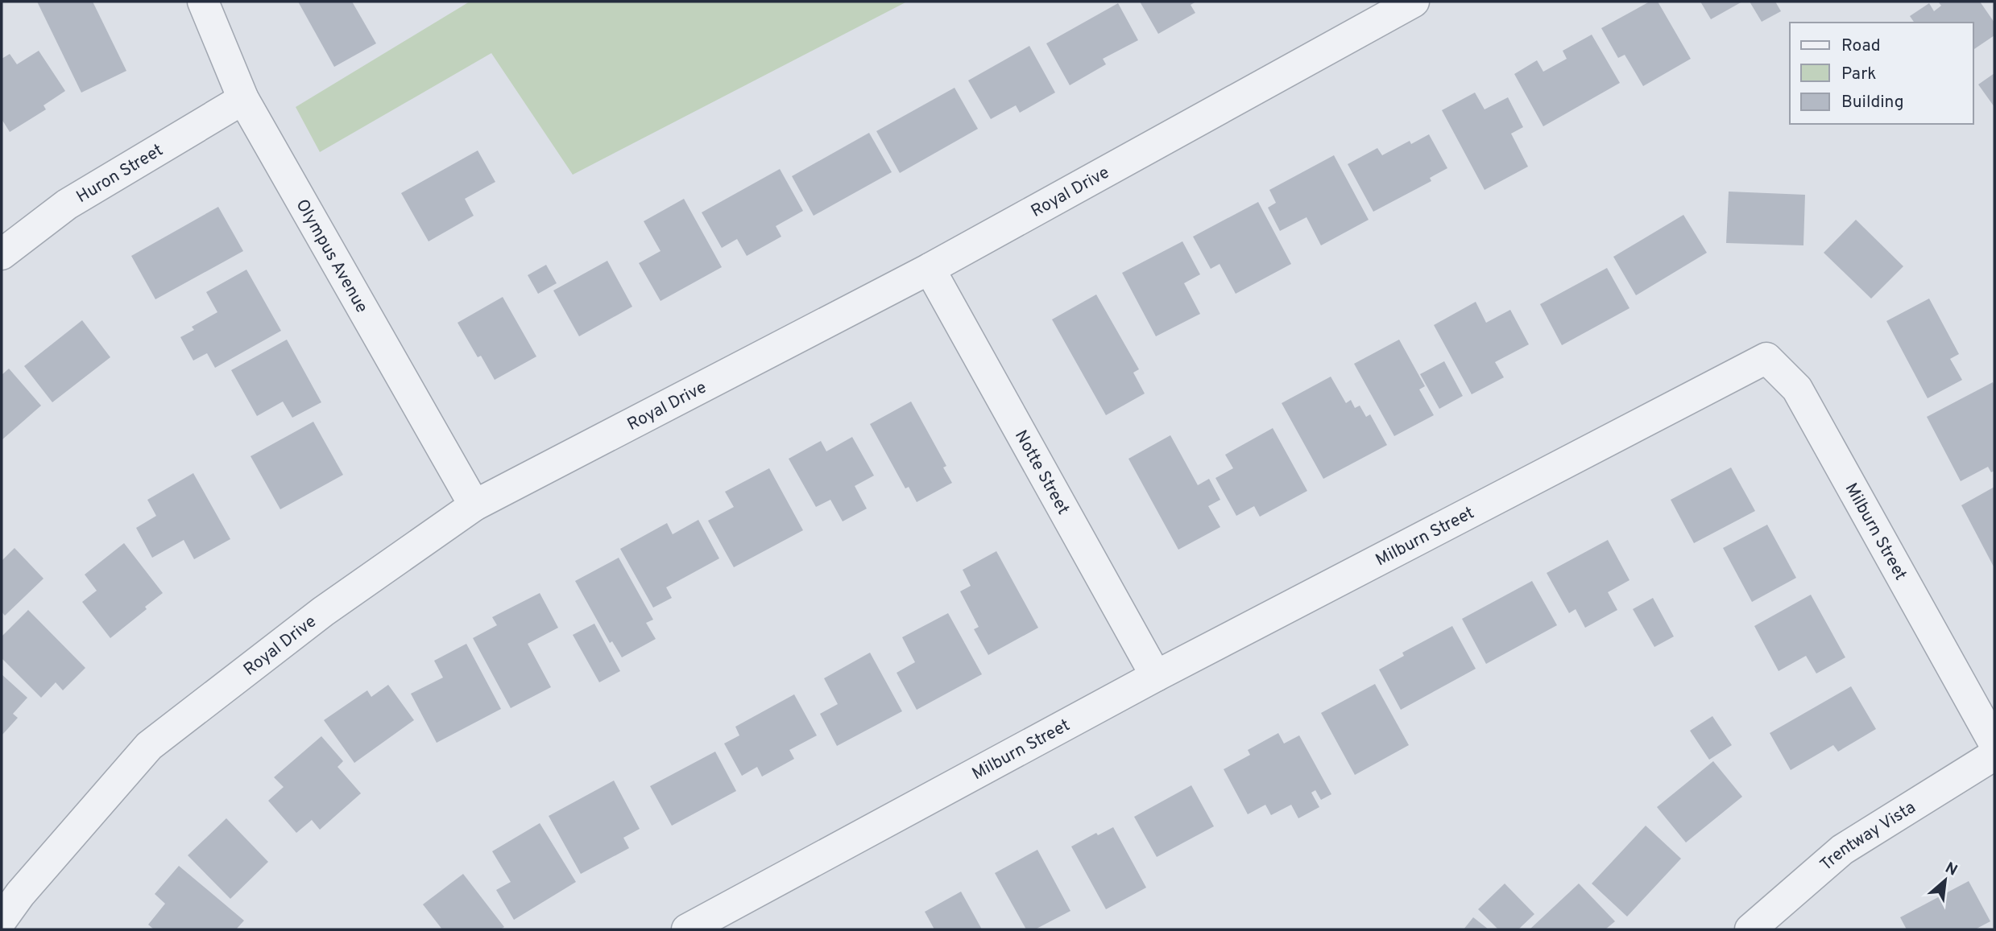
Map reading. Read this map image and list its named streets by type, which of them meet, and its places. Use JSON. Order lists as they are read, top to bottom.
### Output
{
  "streets": {
    "street": [
      "Huron Street",
      "Royal Drive",
      "Olympus Avenue",
      "Notte Street",
      "Milburn Street",
      "Trentway Vista"
    ]
  },
  "crossings": [
    ["Huron Street", "Olympus Avenue"],
    ["Royal Drive", "Olympus Avenue"],
    ["Royal Drive", "Notte Street"],
    ["Notte Street", "Milburn Street"]
  ],
  "legend": ["Road", "Park", "Building"],
  "north": "top right"
}
